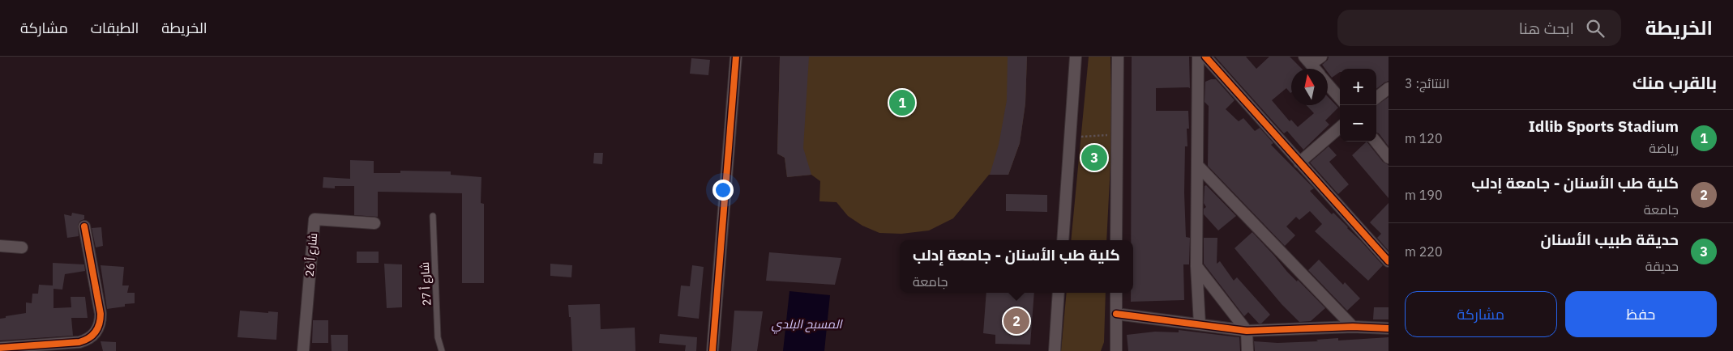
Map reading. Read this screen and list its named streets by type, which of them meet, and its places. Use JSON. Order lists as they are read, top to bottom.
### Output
{
  "streets": {
    "street": ["شارع أ 26"],
    "lane": ["شارع أ 27"]
  },
  "water": ["المسبح البلدي"],
  "north": "top",
  "page": {
    "header": "الخريطة",
    "search": "ابحث هنا",
    "nav": ["الخريطة", "الطبقات", "مشاركة"],
    "heading": ["بالقرب منك", "النتائج: 3"],
    "map_buttons": ["+", "−"],
    "pins": ["1", "3", "2"],
    "list": [
      {
        "mark": "1",
        "name": "Idlib Sports Stadium",
        "note": "رياضة",
        "value": "120 m"
      },
      {
        "mark": "2",
        "name": "كلية طب الأسنان - جامعة إدلب",
        "note": "جامعة",
        "value": "190 m"
      },
      {
        "mark": "3",
        "name": "حديقة طبيب الأسنان",
        "note": "حديقة",
        "value": "220 m"
      }
    ],
    "popup": ["كلية طب الأسنان - جامعة إدلب", "جامعة"],
    "buttons": ["حفظ", "مشاركة"]
  }
}
